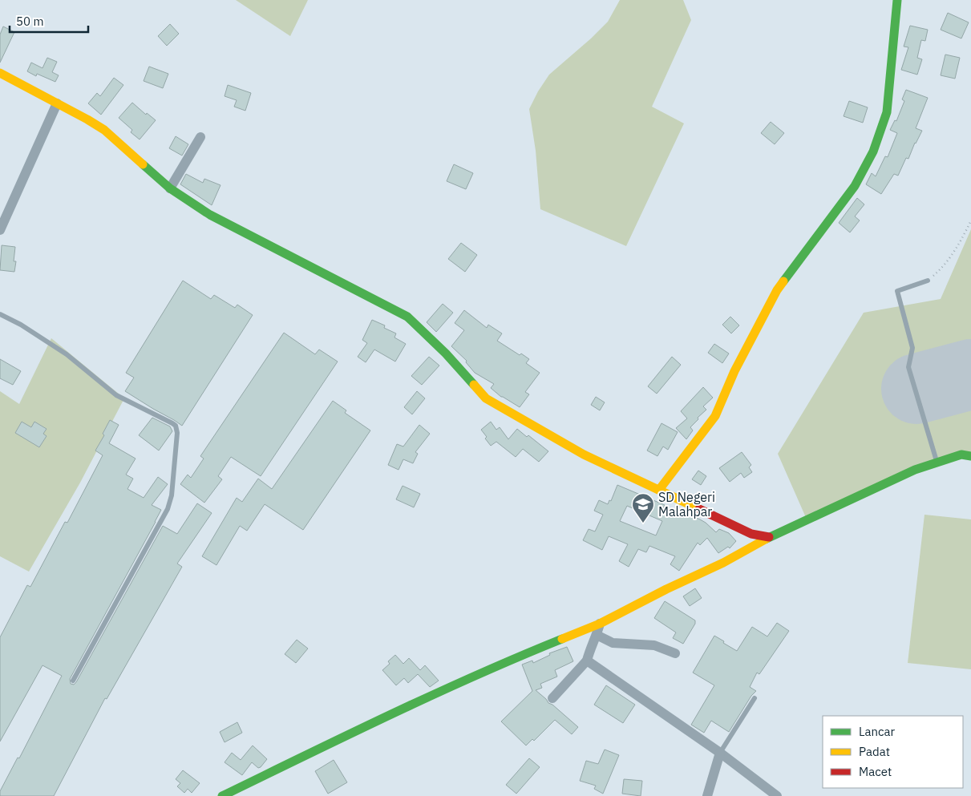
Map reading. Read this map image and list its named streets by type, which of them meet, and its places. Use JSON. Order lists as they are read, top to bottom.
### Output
{
  "places": {
    "school or university": ["SD Negeri Malahpar"]
  },
  "legend": ["Lancar", "Padat", "Macet"],
  "scale_bar": "50 m"
}
